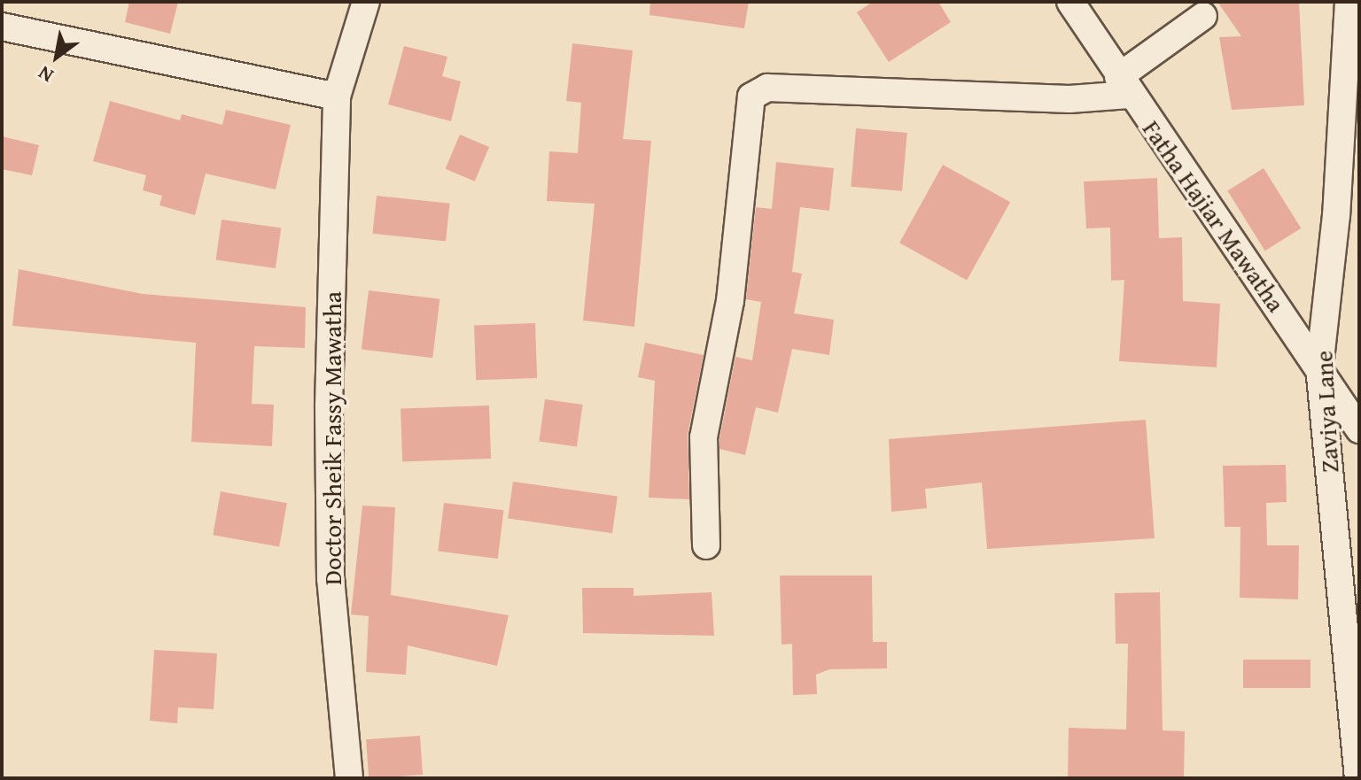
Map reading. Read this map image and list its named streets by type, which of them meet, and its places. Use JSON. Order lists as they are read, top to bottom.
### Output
{
  "streets": {
    "street": ["Fatha Hajiar Mawatha", "Zaviya Lane", "Doctor Sheik Fassy Mawatha"]
  },
  "crossings": [
    ["Fatha Hajiar Mawatha", "Zaviya Lane"]
  ],
  "north": "bottom left"
}
